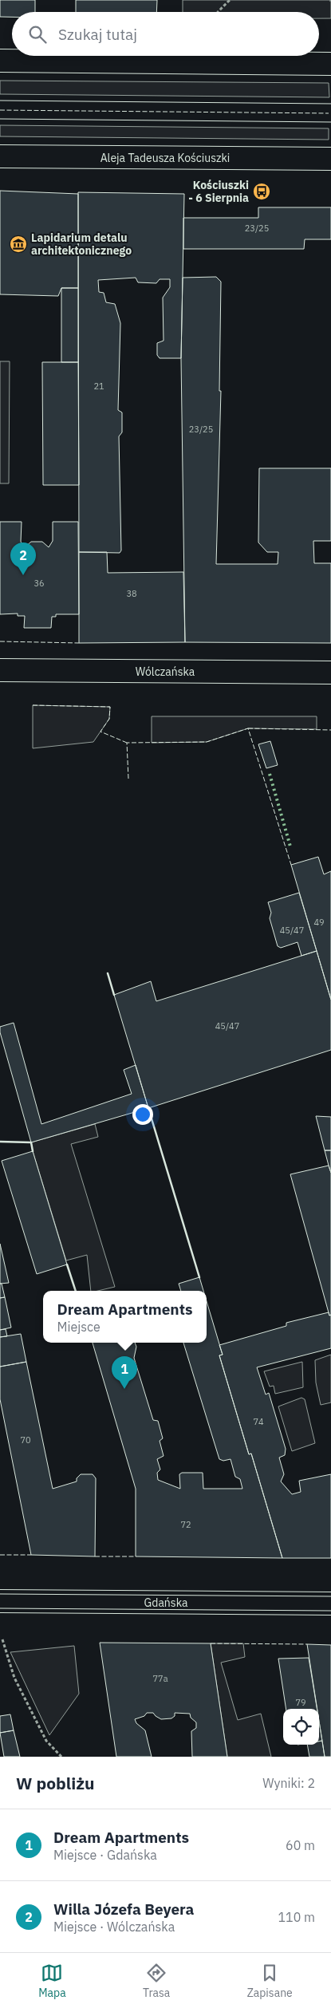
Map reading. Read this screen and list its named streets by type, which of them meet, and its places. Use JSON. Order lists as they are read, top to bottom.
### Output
{
  "streets": {
    "street": ["Aleja Tadeusza Kościuszki", "Wólczańska", "Gdańska"]
  },
  "places": {
    "bus stop": ["Kościuszki - 6 Sierpnia"],
    "museum": ["Lapidarium detalu architektonicznego"]
  },
  "house_numbers": [
    "23/25",
    "21",
    "23/25",
    "36",
    "38",
    "49",
    "45/47",
    "45/47",
    "74",
    "70",
    "72",
    "77a",
    "79"
  ],
  "page": {
    "search": "Szukaj tutaj",
    "pins": ["2", "1"],
    "popup": ["Dream Apartments", "Miejsce"],
    "heading": ["W pobliżu", "Wyniki: 2"],
    "list": [
      {
        "mark": "1",
        "name": "Dream Apartments",
        "note": "Miejsce · Gdańska",
        "value": "60 m"
      },
      {
        "mark": "2",
        "name": "Willa Józefa Beyera",
        "note": "Miejsce · Wólczańska",
        "value": "110 m"
      }
    ],
    "nav": ["Mapa", "Trasa", "Zapisane"]
  }
}
